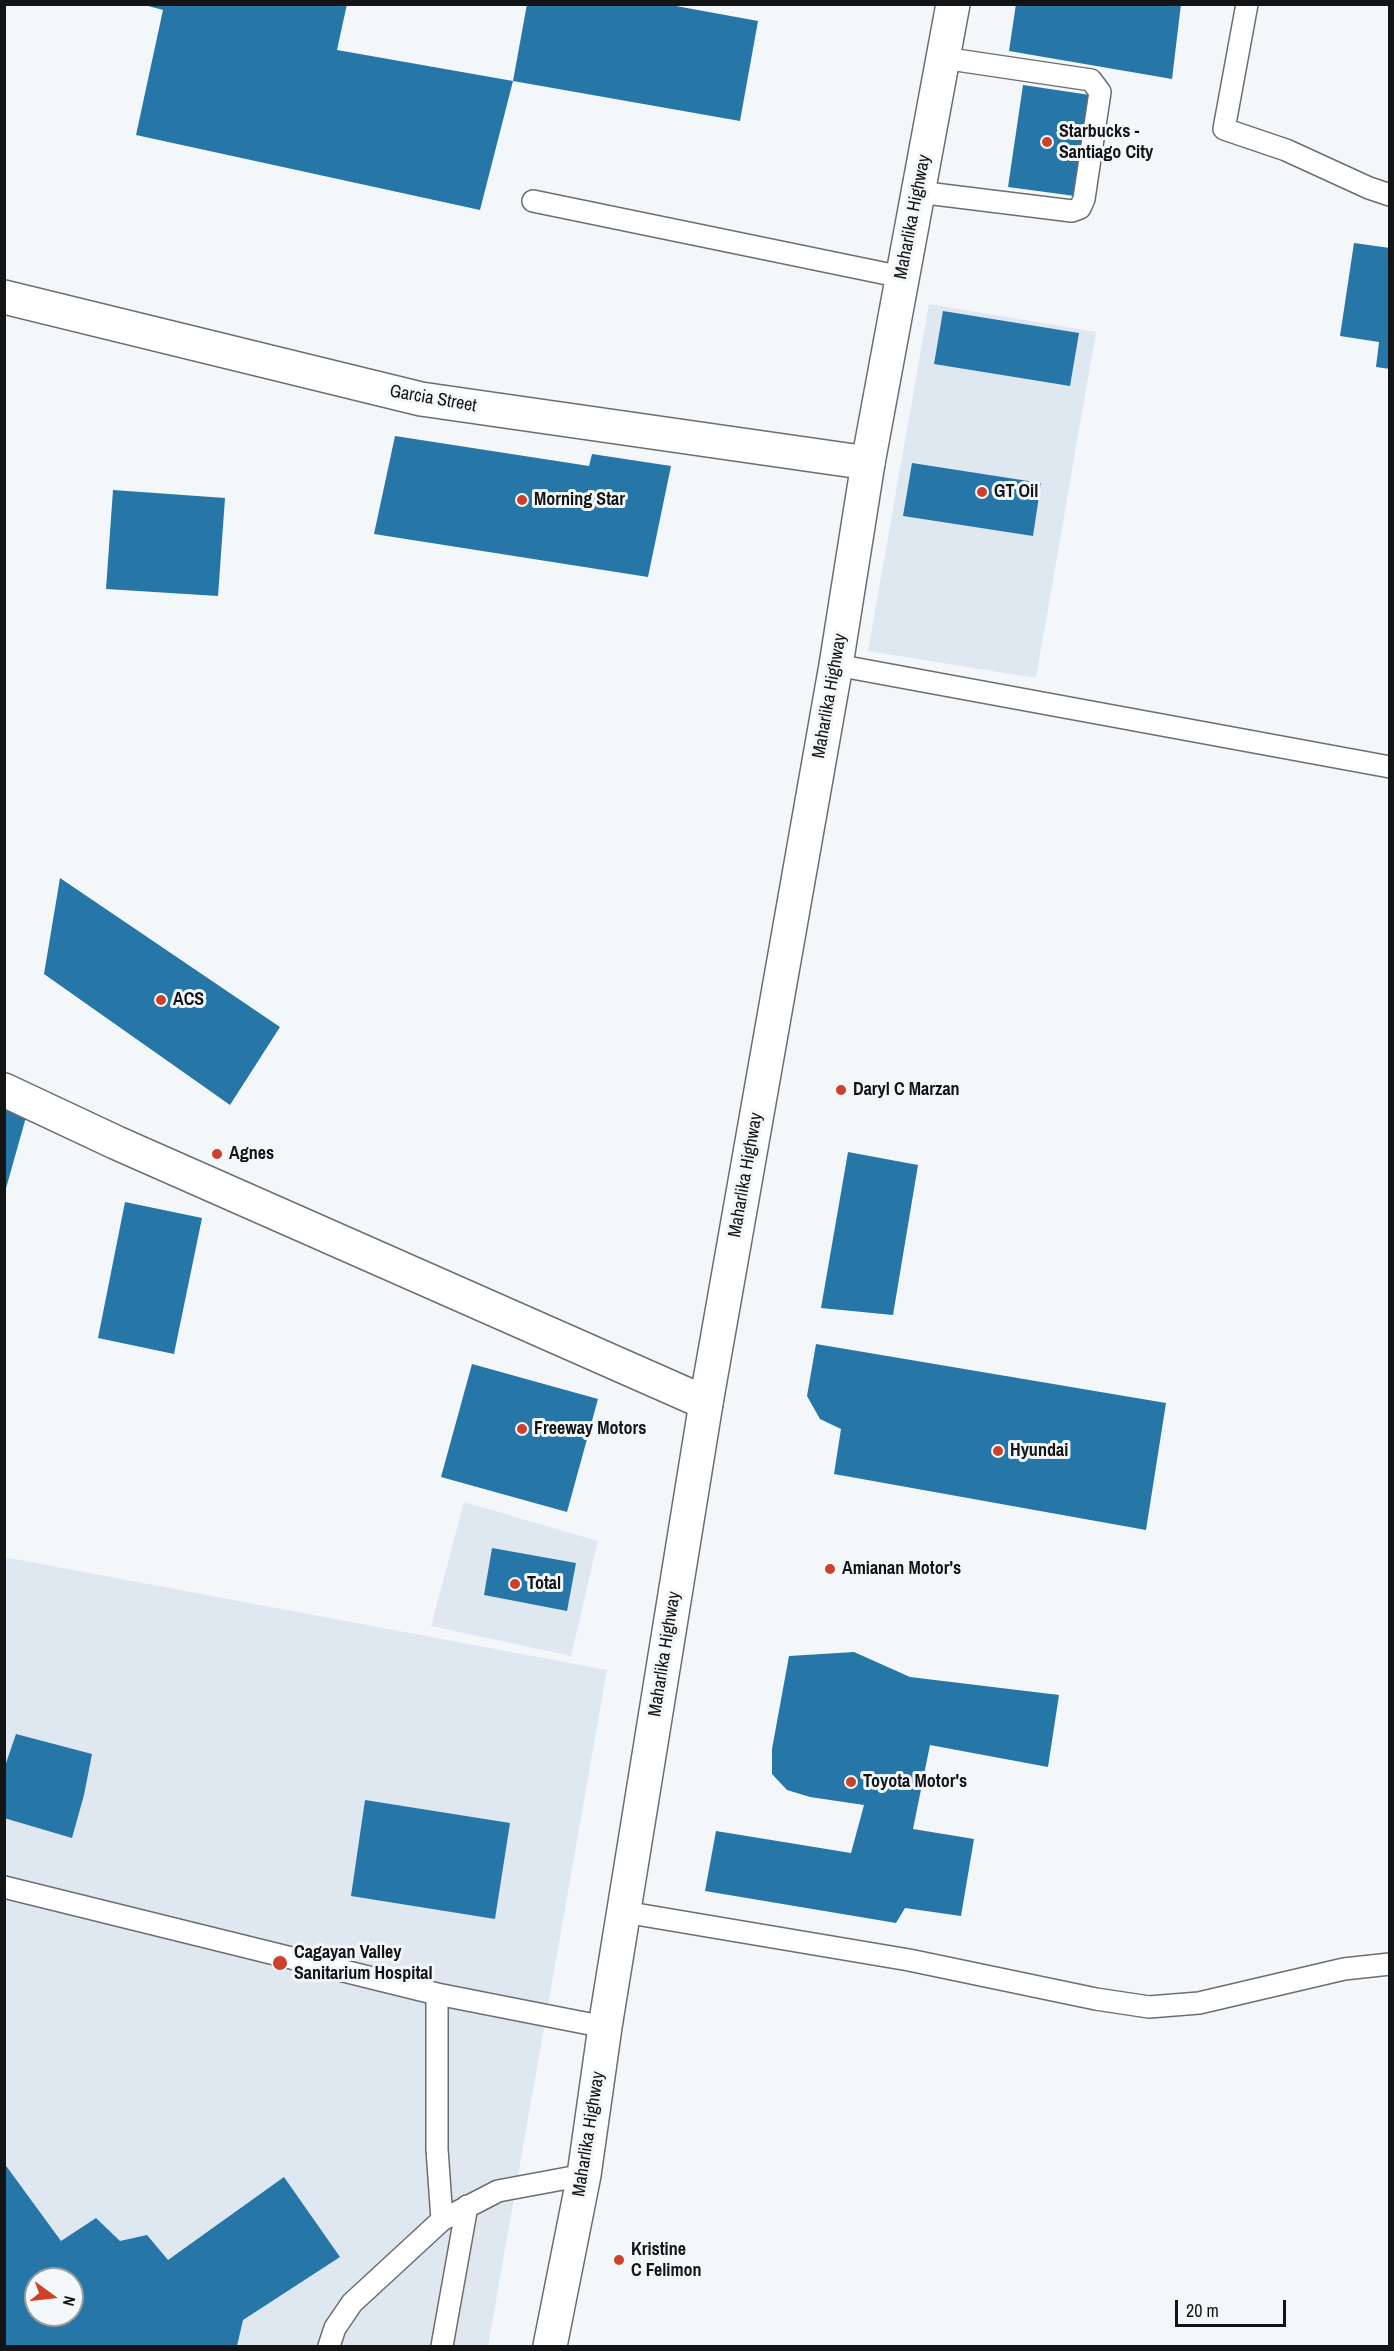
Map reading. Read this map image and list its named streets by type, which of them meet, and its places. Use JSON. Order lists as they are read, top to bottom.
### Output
{
  "streets": {
    "main road": ["Maharlika Highway", "Garcia Street"]
  },
  "crossings": [
    ["Maharlika Highway", "Garcia Street"]
  ],
  "places": [
    "Starbucks - Santiago City",
    "GT Oil",
    "Morning Star",
    "ACS",
    "Daryl C Marzan",
    "Agnes",
    "Freeway Motors",
    "Hyundai",
    "Amianan Motor's",
    "Total",
    "Toyota Motor's",
    "Cagayan Valley Sanitarium Hospital",
    "Kristine C Felimon"
  ],
  "scale_bar": "20 m",
  "north": "right"
}
